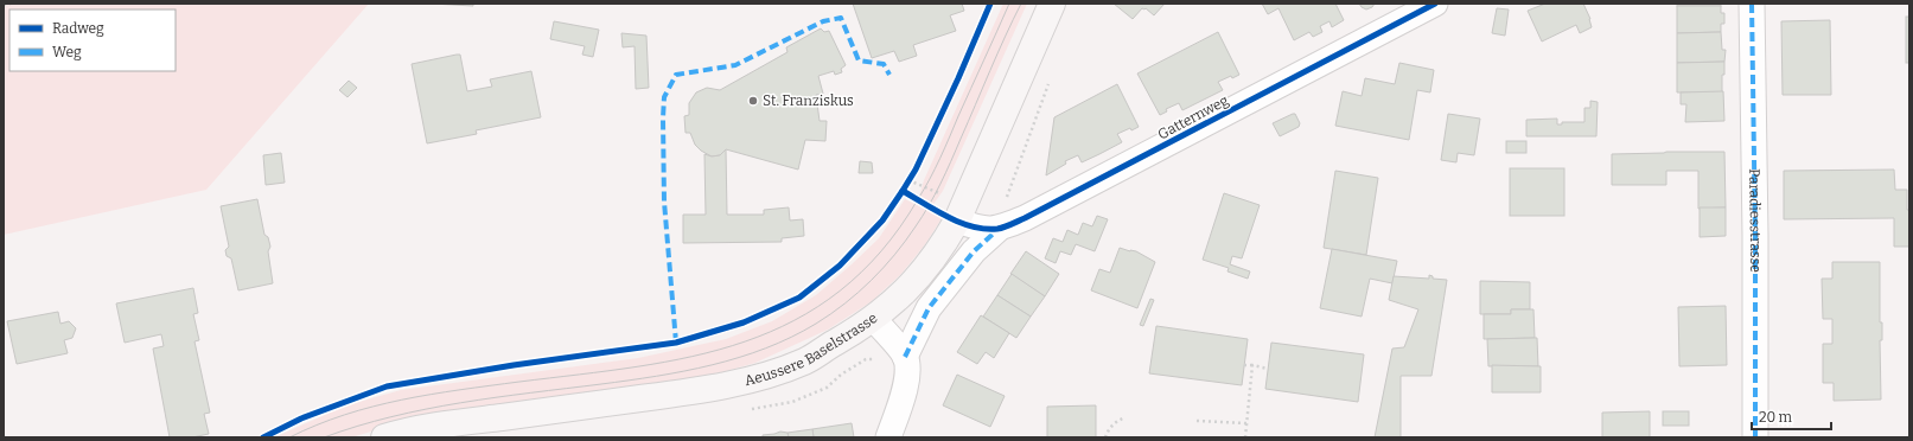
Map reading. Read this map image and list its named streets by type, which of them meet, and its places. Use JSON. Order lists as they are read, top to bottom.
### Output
{
  "streets": {
    "main road": ["Aeussere Baselstrasse"],
    "street": ["Gatternweg", "Paradiesstrasse"]
  },
  "crossings": [
    ["Gatternweg", "Aeussere Baselstrasse"]
  ],
  "places": ["St. Franziskus"],
  "legend": ["Radweg", "Weg"],
  "scale_bar": "20 m"
}
